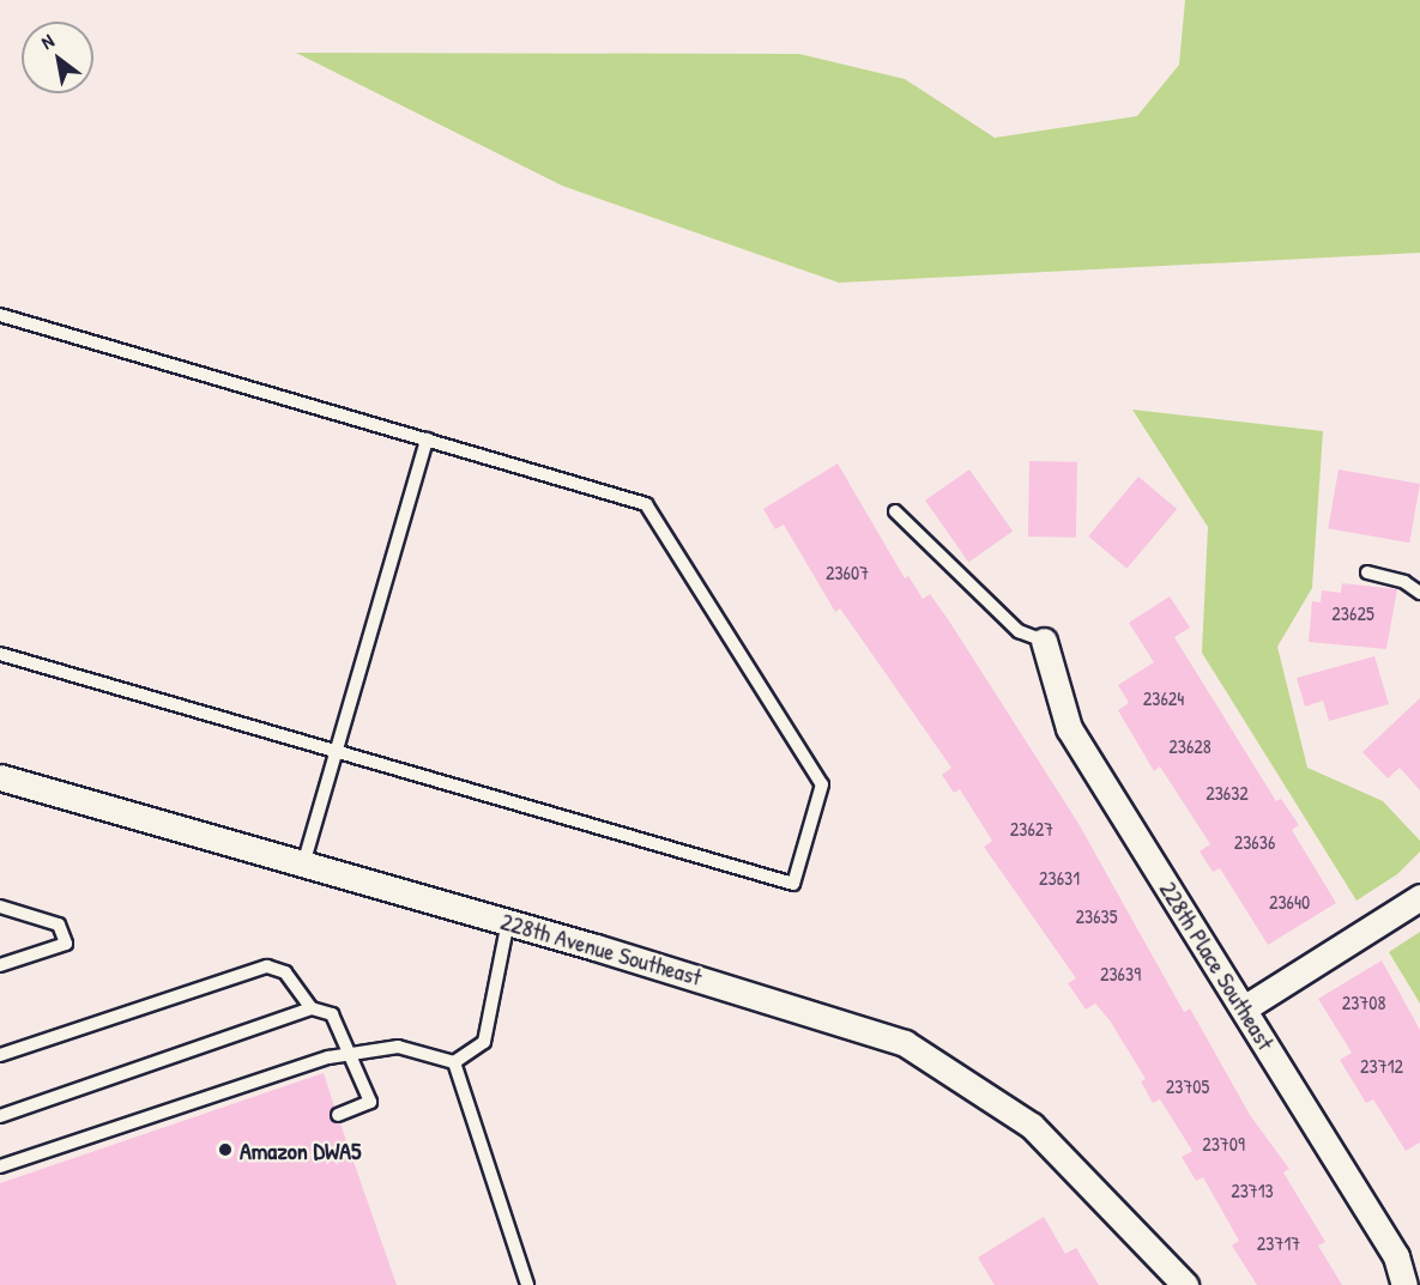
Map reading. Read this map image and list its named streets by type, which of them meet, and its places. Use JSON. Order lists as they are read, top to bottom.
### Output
{
  "streets": {
    "street": ["228th Avenue Southeast", "228th Place Southeast"]
  },
  "places": ["Amazon DWA5"],
  "house_numbers": [
    "23607",
    "23625",
    "23624",
    "23628",
    "23632",
    "23627",
    "23636",
    "23631",
    "23640",
    "23635",
    "23639",
    "23708",
    "23712",
    "23705",
    "23709",
    "23713",
    "23717"
  ],
  "north": "top left"
}
